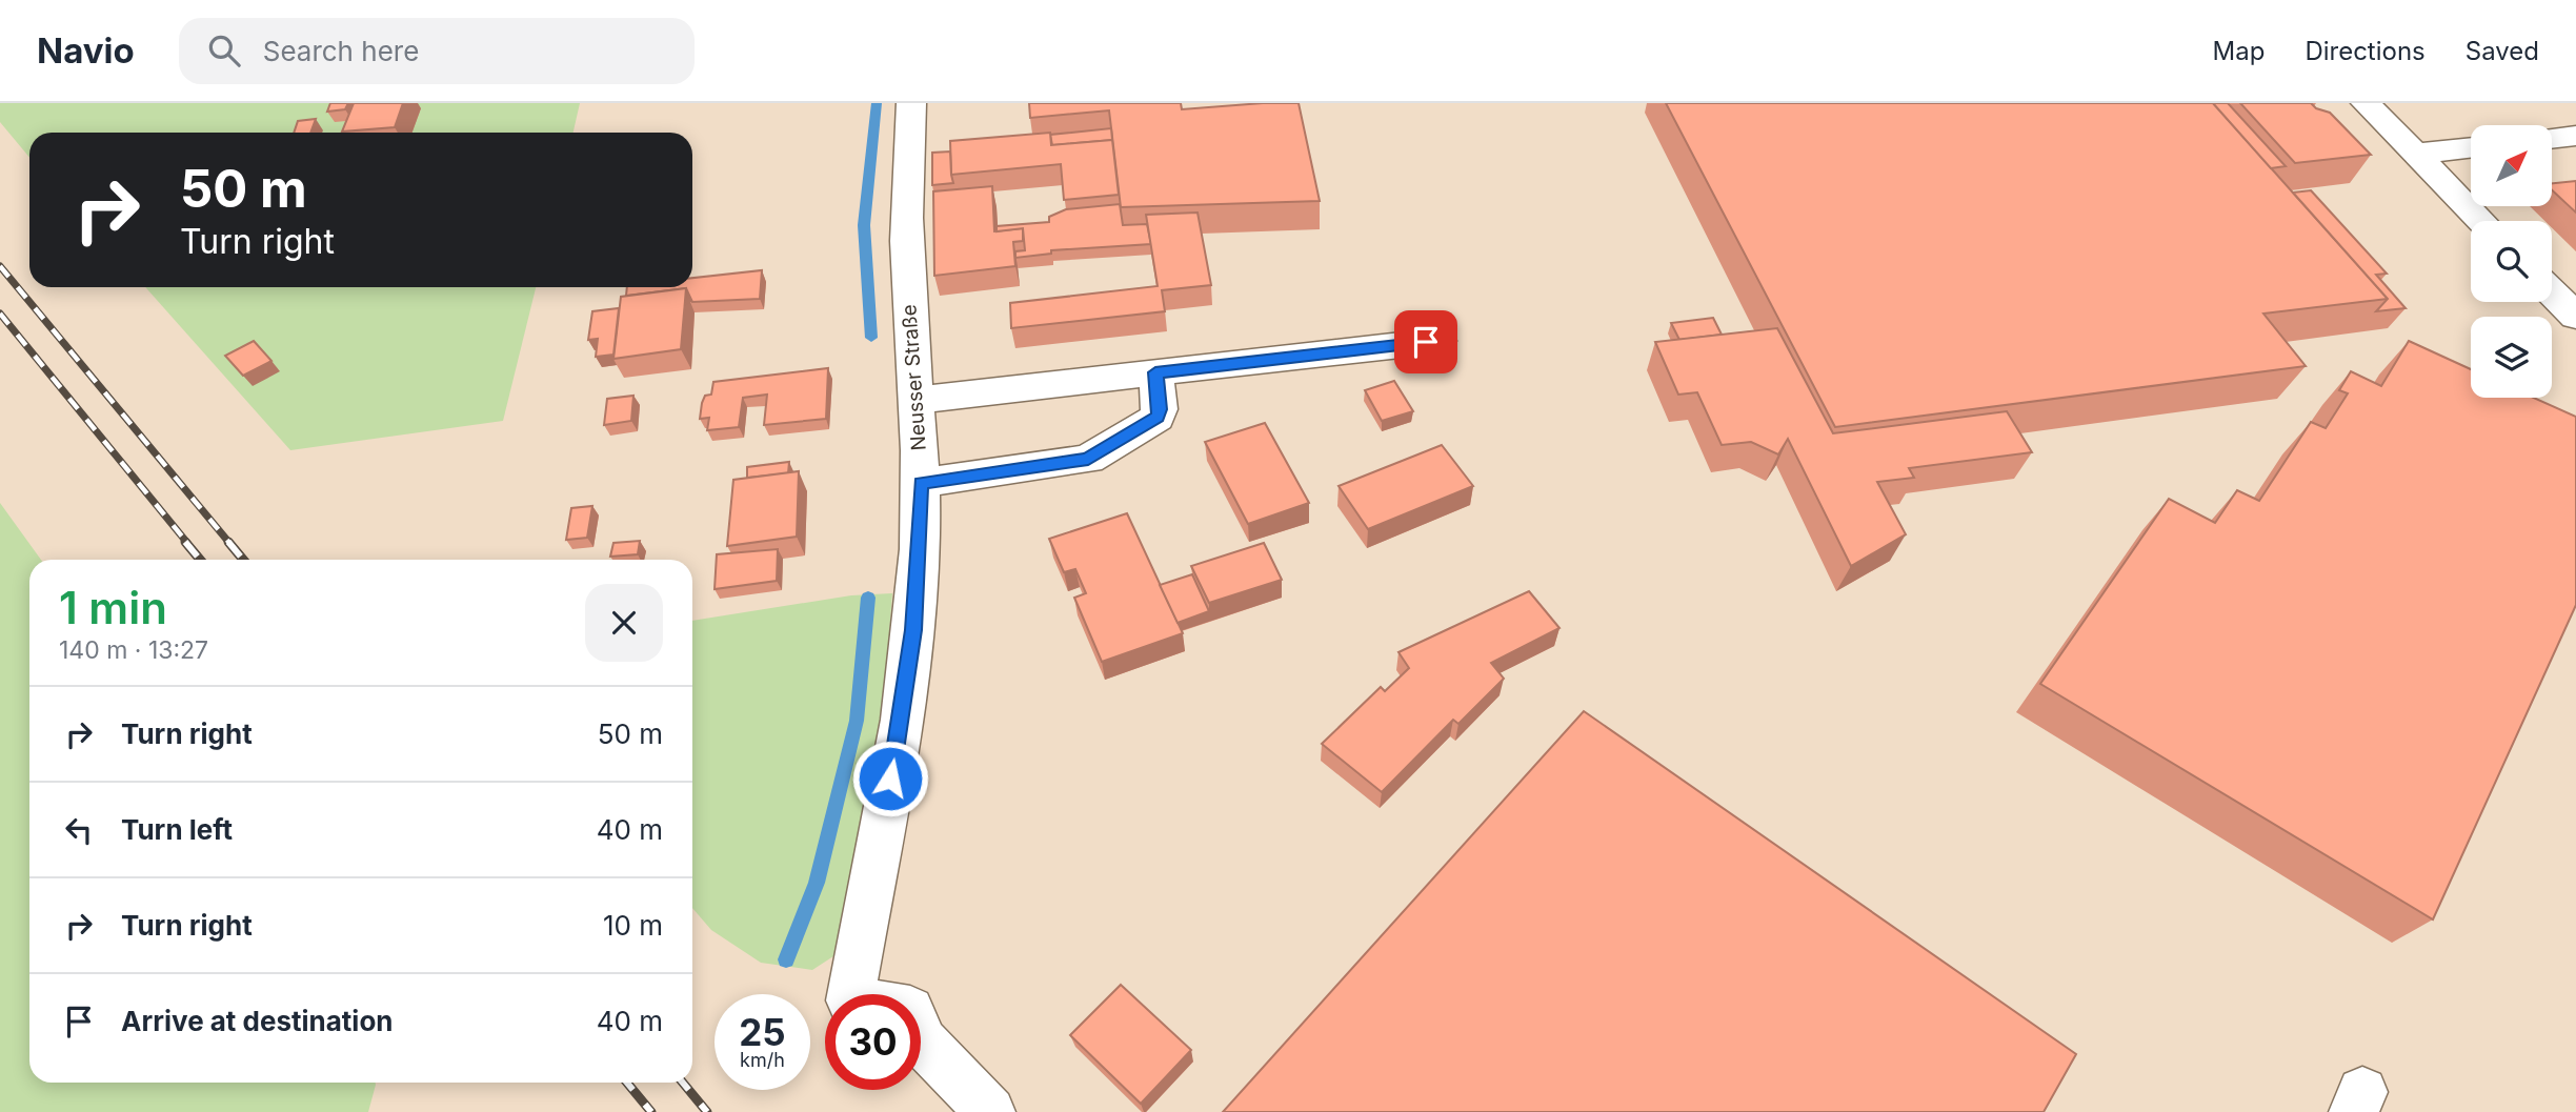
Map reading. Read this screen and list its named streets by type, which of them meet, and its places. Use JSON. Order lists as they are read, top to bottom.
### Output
{
  "streets": {
    "street": ["Neusser Straße"]
  },
  "north": "top right",
  "page": {
    "header": "Navio",
    "search": "Search here",
    "nav": ["Map", "Directions", "Saved"],
    "turn": ["50 m", "Turn right"],
    "heading": ["1 min", "140 m · 13:27"],
    "list": [
      {
        "name": "Turn right",
        "value": "50 m"
      },
      {
        "name": "Turn left",
        "value": "40 m"
      },
      {
        "name": "Turn right",
        "value": "10 m"
      },
      {
        "name": "Arrive at destination",
        "value": "40 m"
      }
    ],
    "speed": "25 km/h",
    "limit": "30"
  }
}
